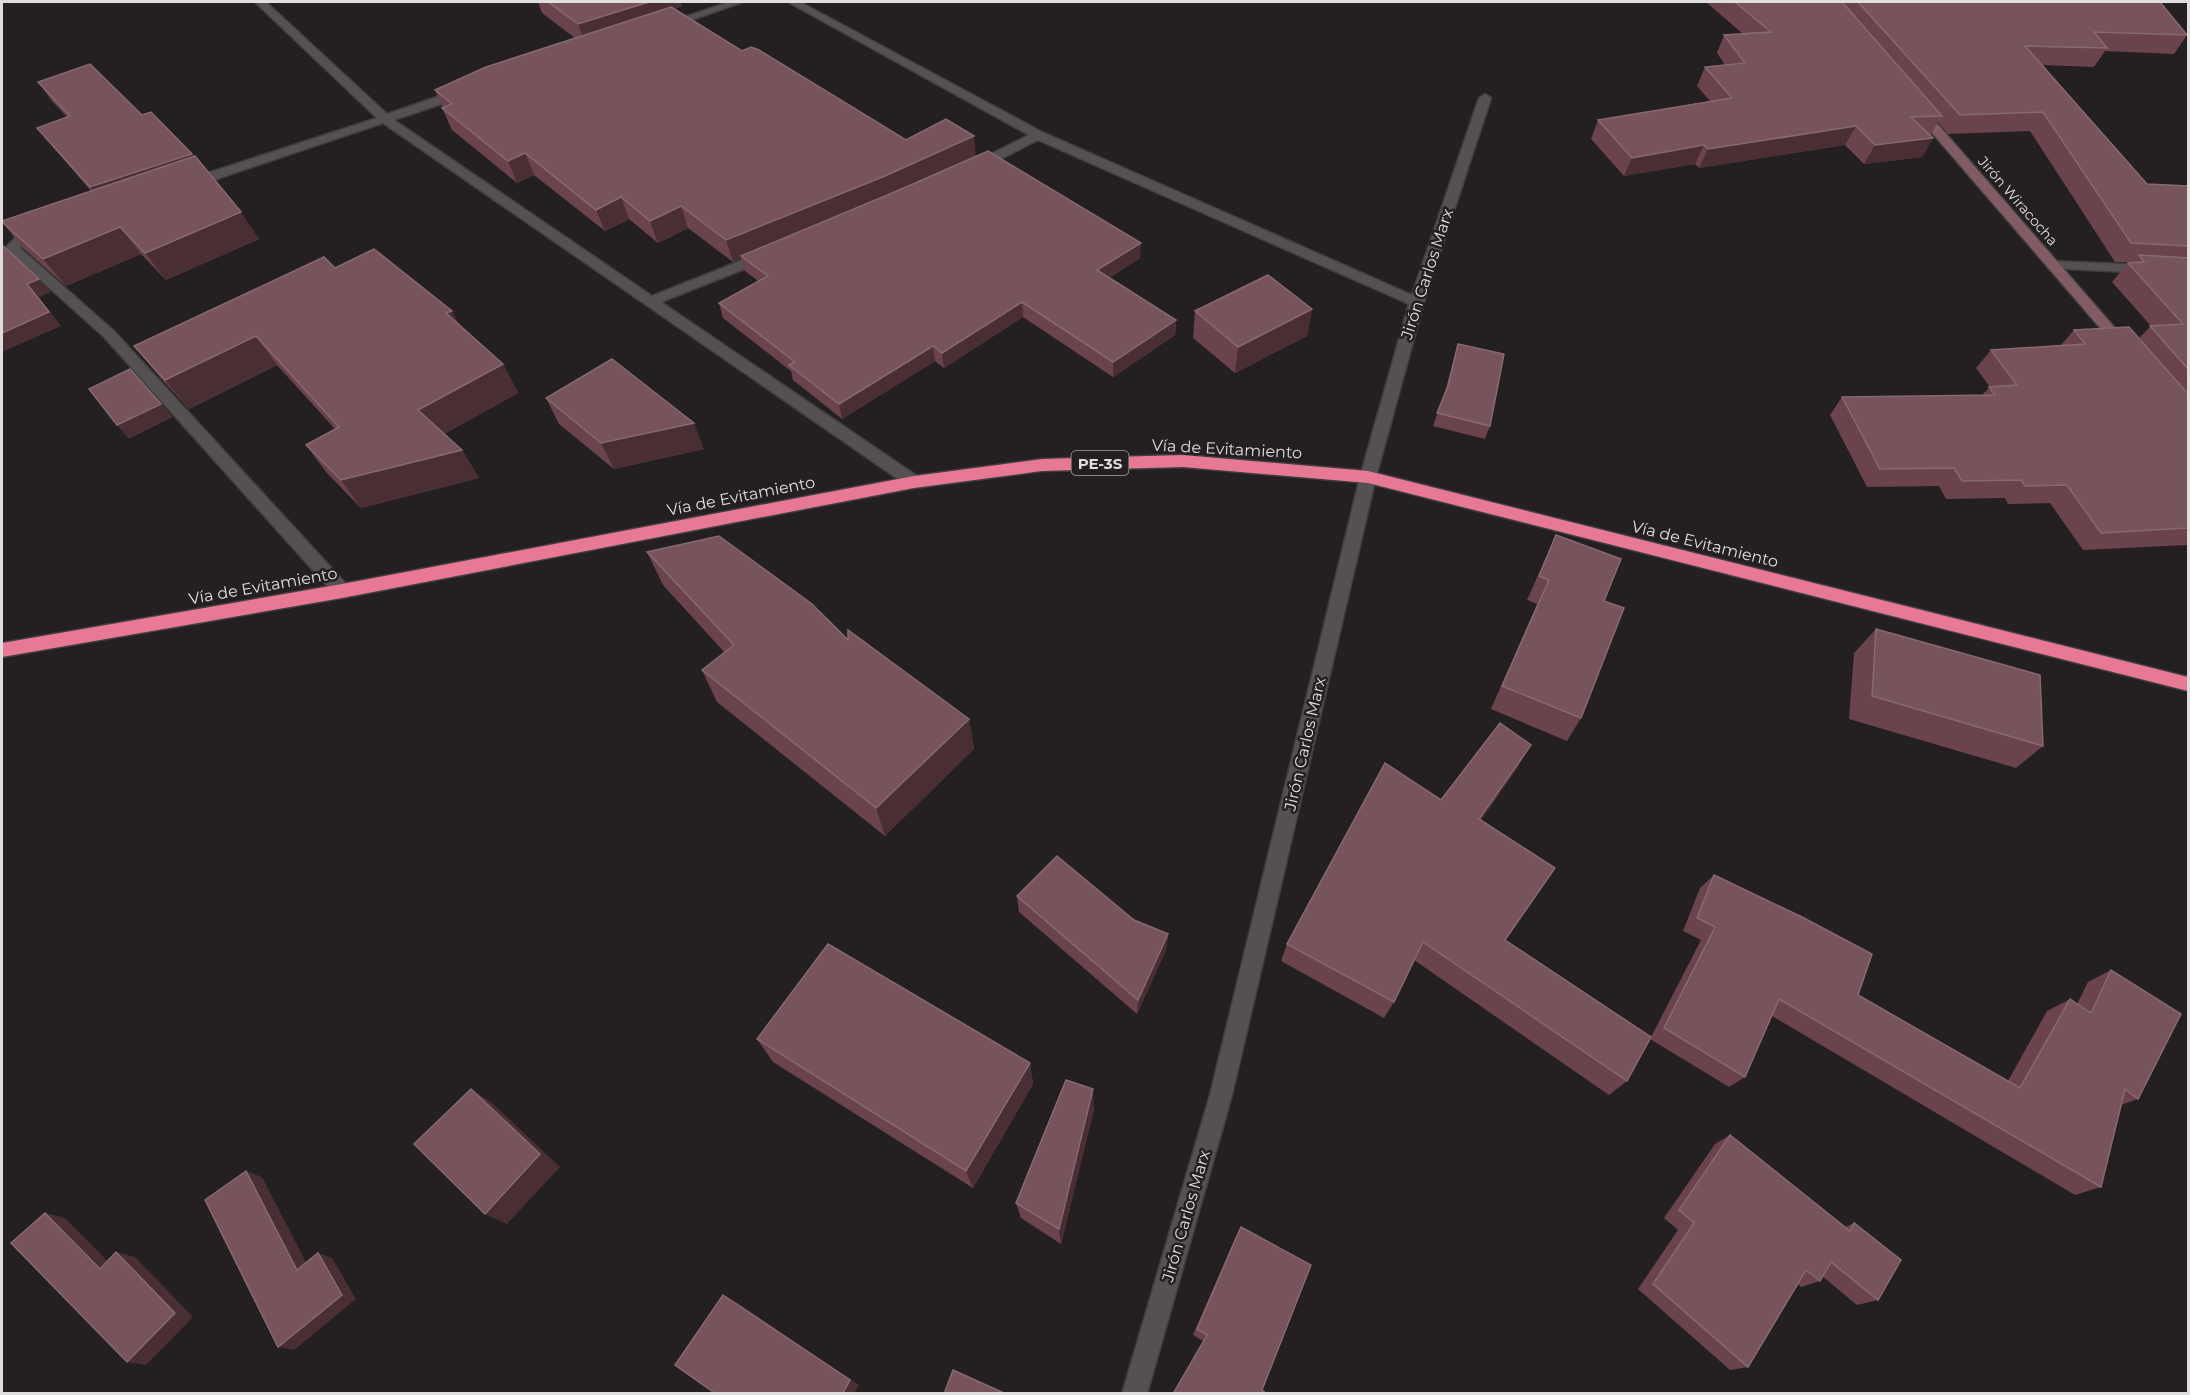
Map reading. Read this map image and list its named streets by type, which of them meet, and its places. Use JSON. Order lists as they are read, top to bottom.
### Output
{
  "streets": {
    "highway": ["Vía de Evitamiento", "PE-3S"],
    "street": ["Jirón Wiracocha", "Jirón Carlos Marx"]
  },
  "crossings": [
    ["Jirón Carlos Marx", "Vía de Evitamiento"]
  ]
}
